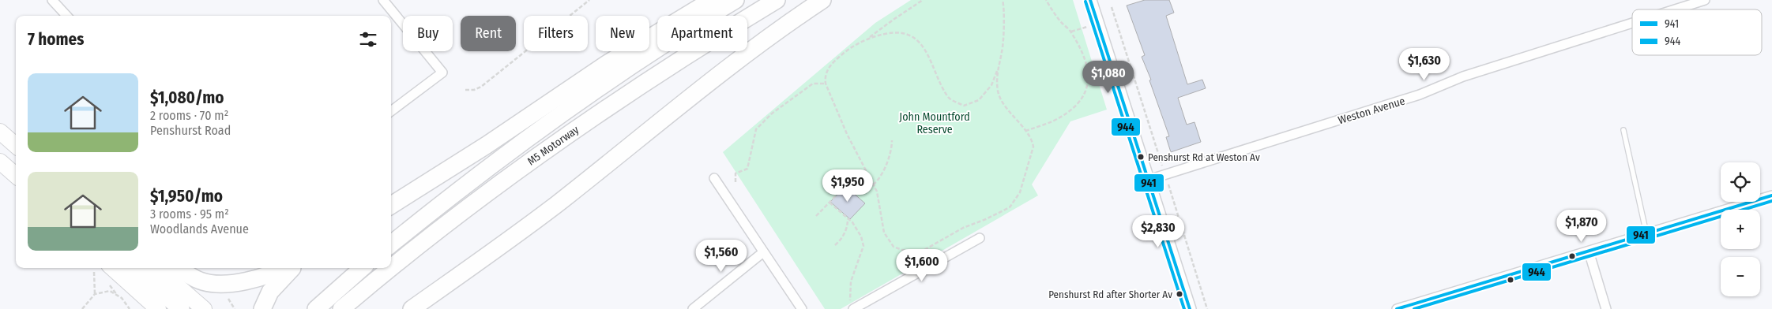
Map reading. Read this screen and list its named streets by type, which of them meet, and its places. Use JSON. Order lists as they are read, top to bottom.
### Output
{
  "streets": {
    "highway": ["M5 Motorway"],
    "street": ["Weston Avenue"]
  },
  "parks": ["John Mountford Reserve"],
  "places": ["Penshurst Rd at Weston Av", "Penshurst Rd after Shorter Av"],
  "lines": ["transit line 941", "transit line 944"],
  "legend": ["941", "944"],
  "page": {
    "chip": [
      "Buy",
      "Rent",
      "Filters",
      "New",
      "Apartment"
    ],
    "heading": "7 homes",
    "price": [
      "$1,630",
      "$1,080",
      "$1,950",
      "$1,870",
      "$2,830",
      "$1,560",
      "$1,600"
    ],
    "list": [
      {
        "name": "$1,080/mo",
        "note": "2 rooms · 70 m² · Penshurst Road"
      },
      {
        "name": "$1,950/mo",
        "note": "3 rooms · 95 m² · Woodlands Avenue"
      }
    ],
    "map_buttons": ["+", "−"]
  }
}
